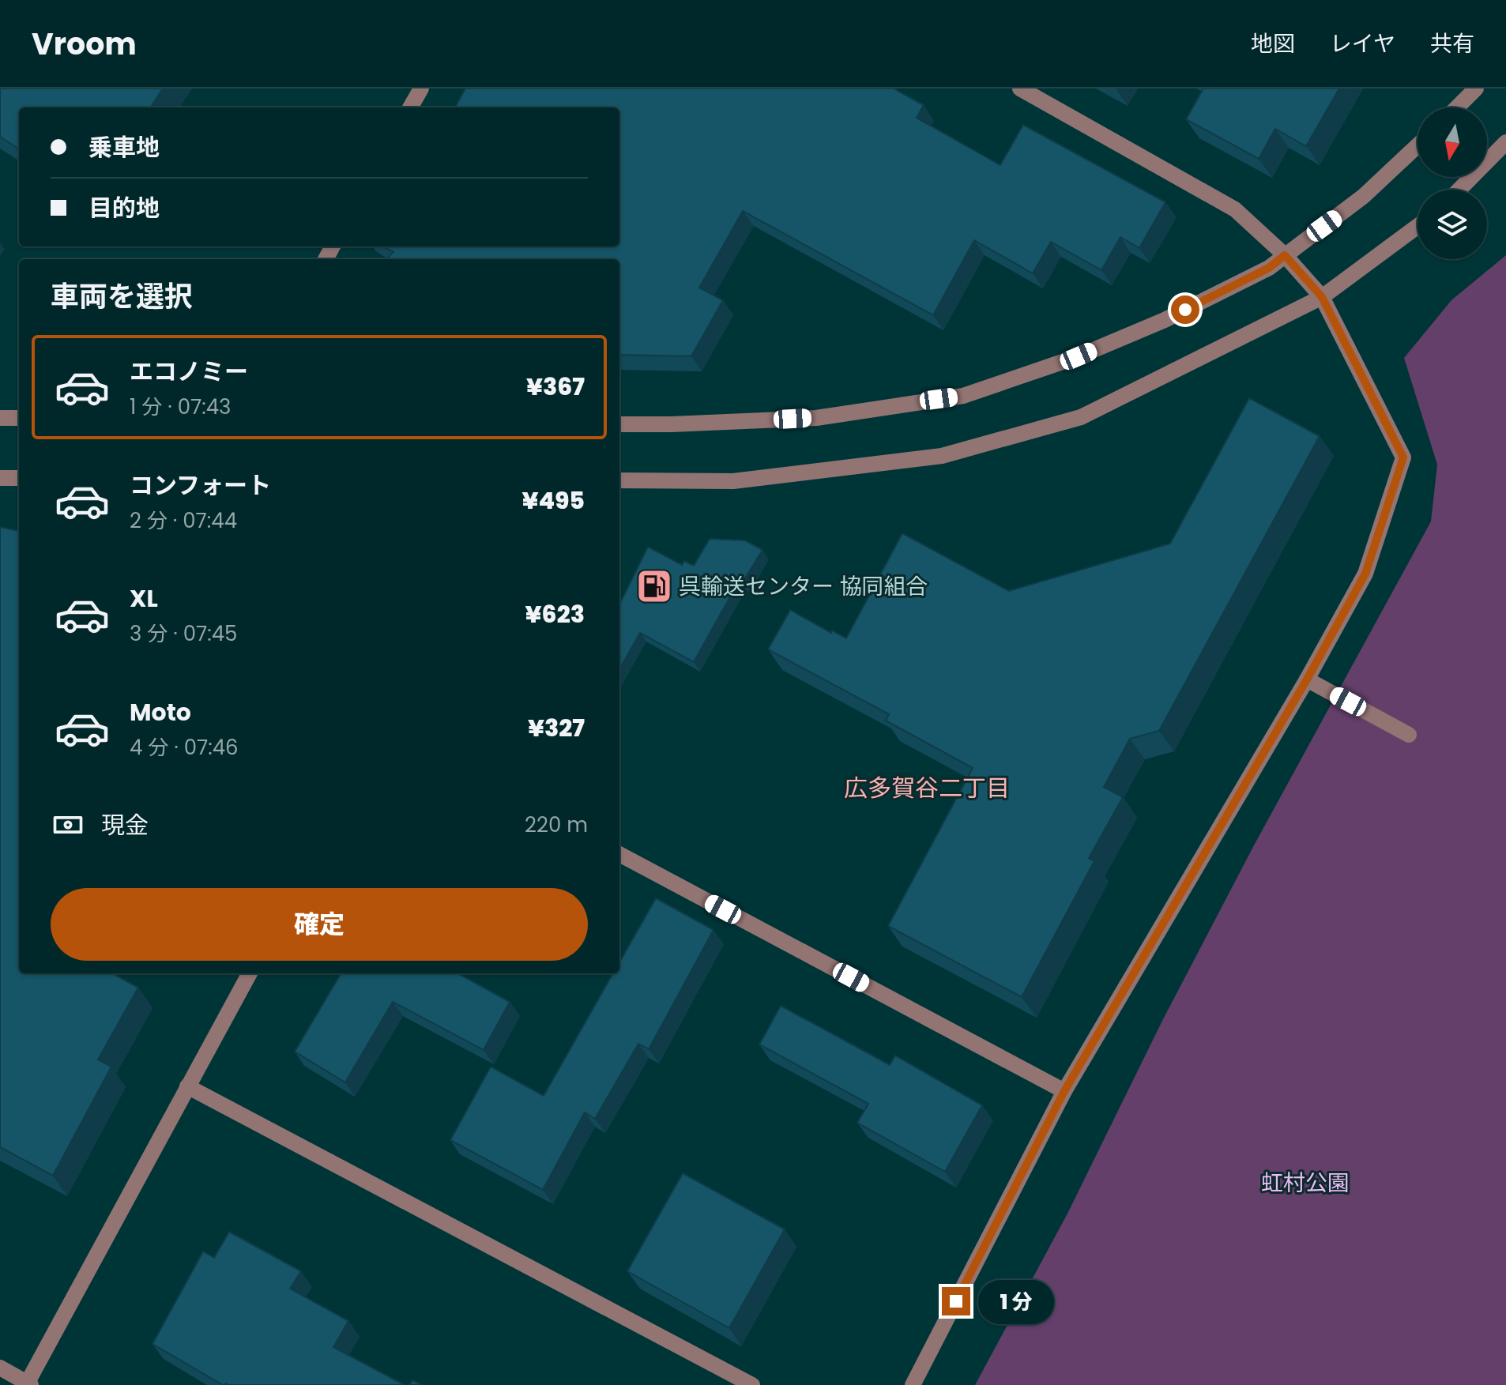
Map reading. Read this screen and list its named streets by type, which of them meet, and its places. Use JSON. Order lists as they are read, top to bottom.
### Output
{
  "districts": ["広多賀谷二丁目"],
  "parks": ["虹村公園"],
  "places": {
    "fuel station": ["呉輸送センター 協同組合"]
  },
  "north": "bottom",
  "page": {
    "header": "Vroom",
    "nav": ["地図", "レイヤ", "共有"],
    "banner": ["乗車地", "目的地"],
    "heading": "車両を選択",
    "list": [
      {
        "name": "エコノミー",
        "note": "1 分 · 07:43",
        "value": "¥367"
      },
      {
        "name": "コンフォート",
        "note": "2 分 · 07:44",
        "value": "¥495"
      },
      {
        "name": "XL",
        "note": "3 分 · 07:45",
        "value": "¥623"
      },
      {
        "name": "Moto",
        "note": "4 分 · 07:46",
        "value": "¥327"
      }
    ],
    "pay": ["現金", "220 m"],
    "buttons": "確定",
    "bubble": "1 分"
  }
}
